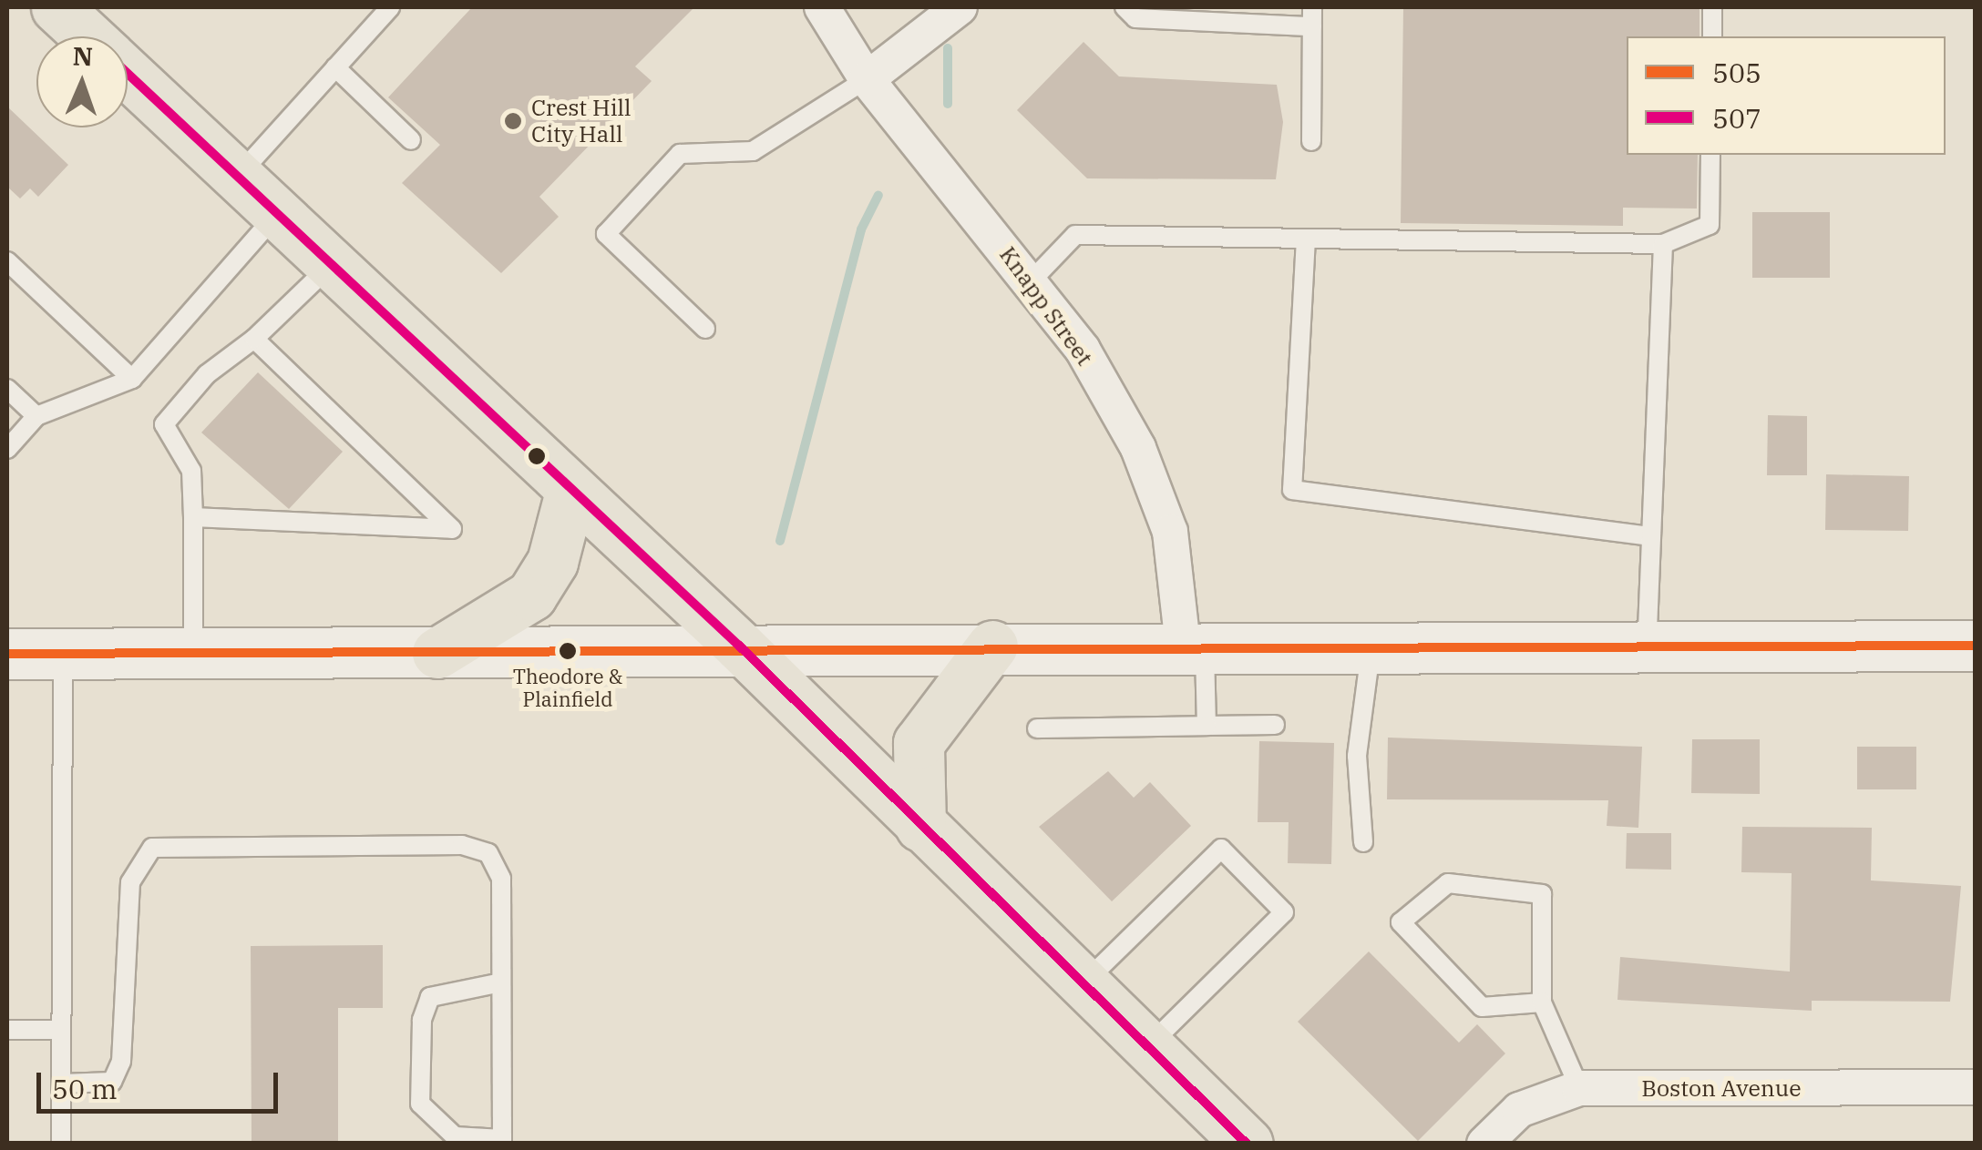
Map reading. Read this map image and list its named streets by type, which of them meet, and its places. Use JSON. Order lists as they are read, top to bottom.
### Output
{
  "streets": {
    "street": ["Knapp Street", "Boston Avenue"]
  },
  "places": ["Crest Hill City Hall", "Theodore & Plainfield"],
  "lines": ["transit line 507", "transit line 505"],
  "legend": ["505", "507"],
  "scale_bar": "50 m",
  "north": "top"
}
